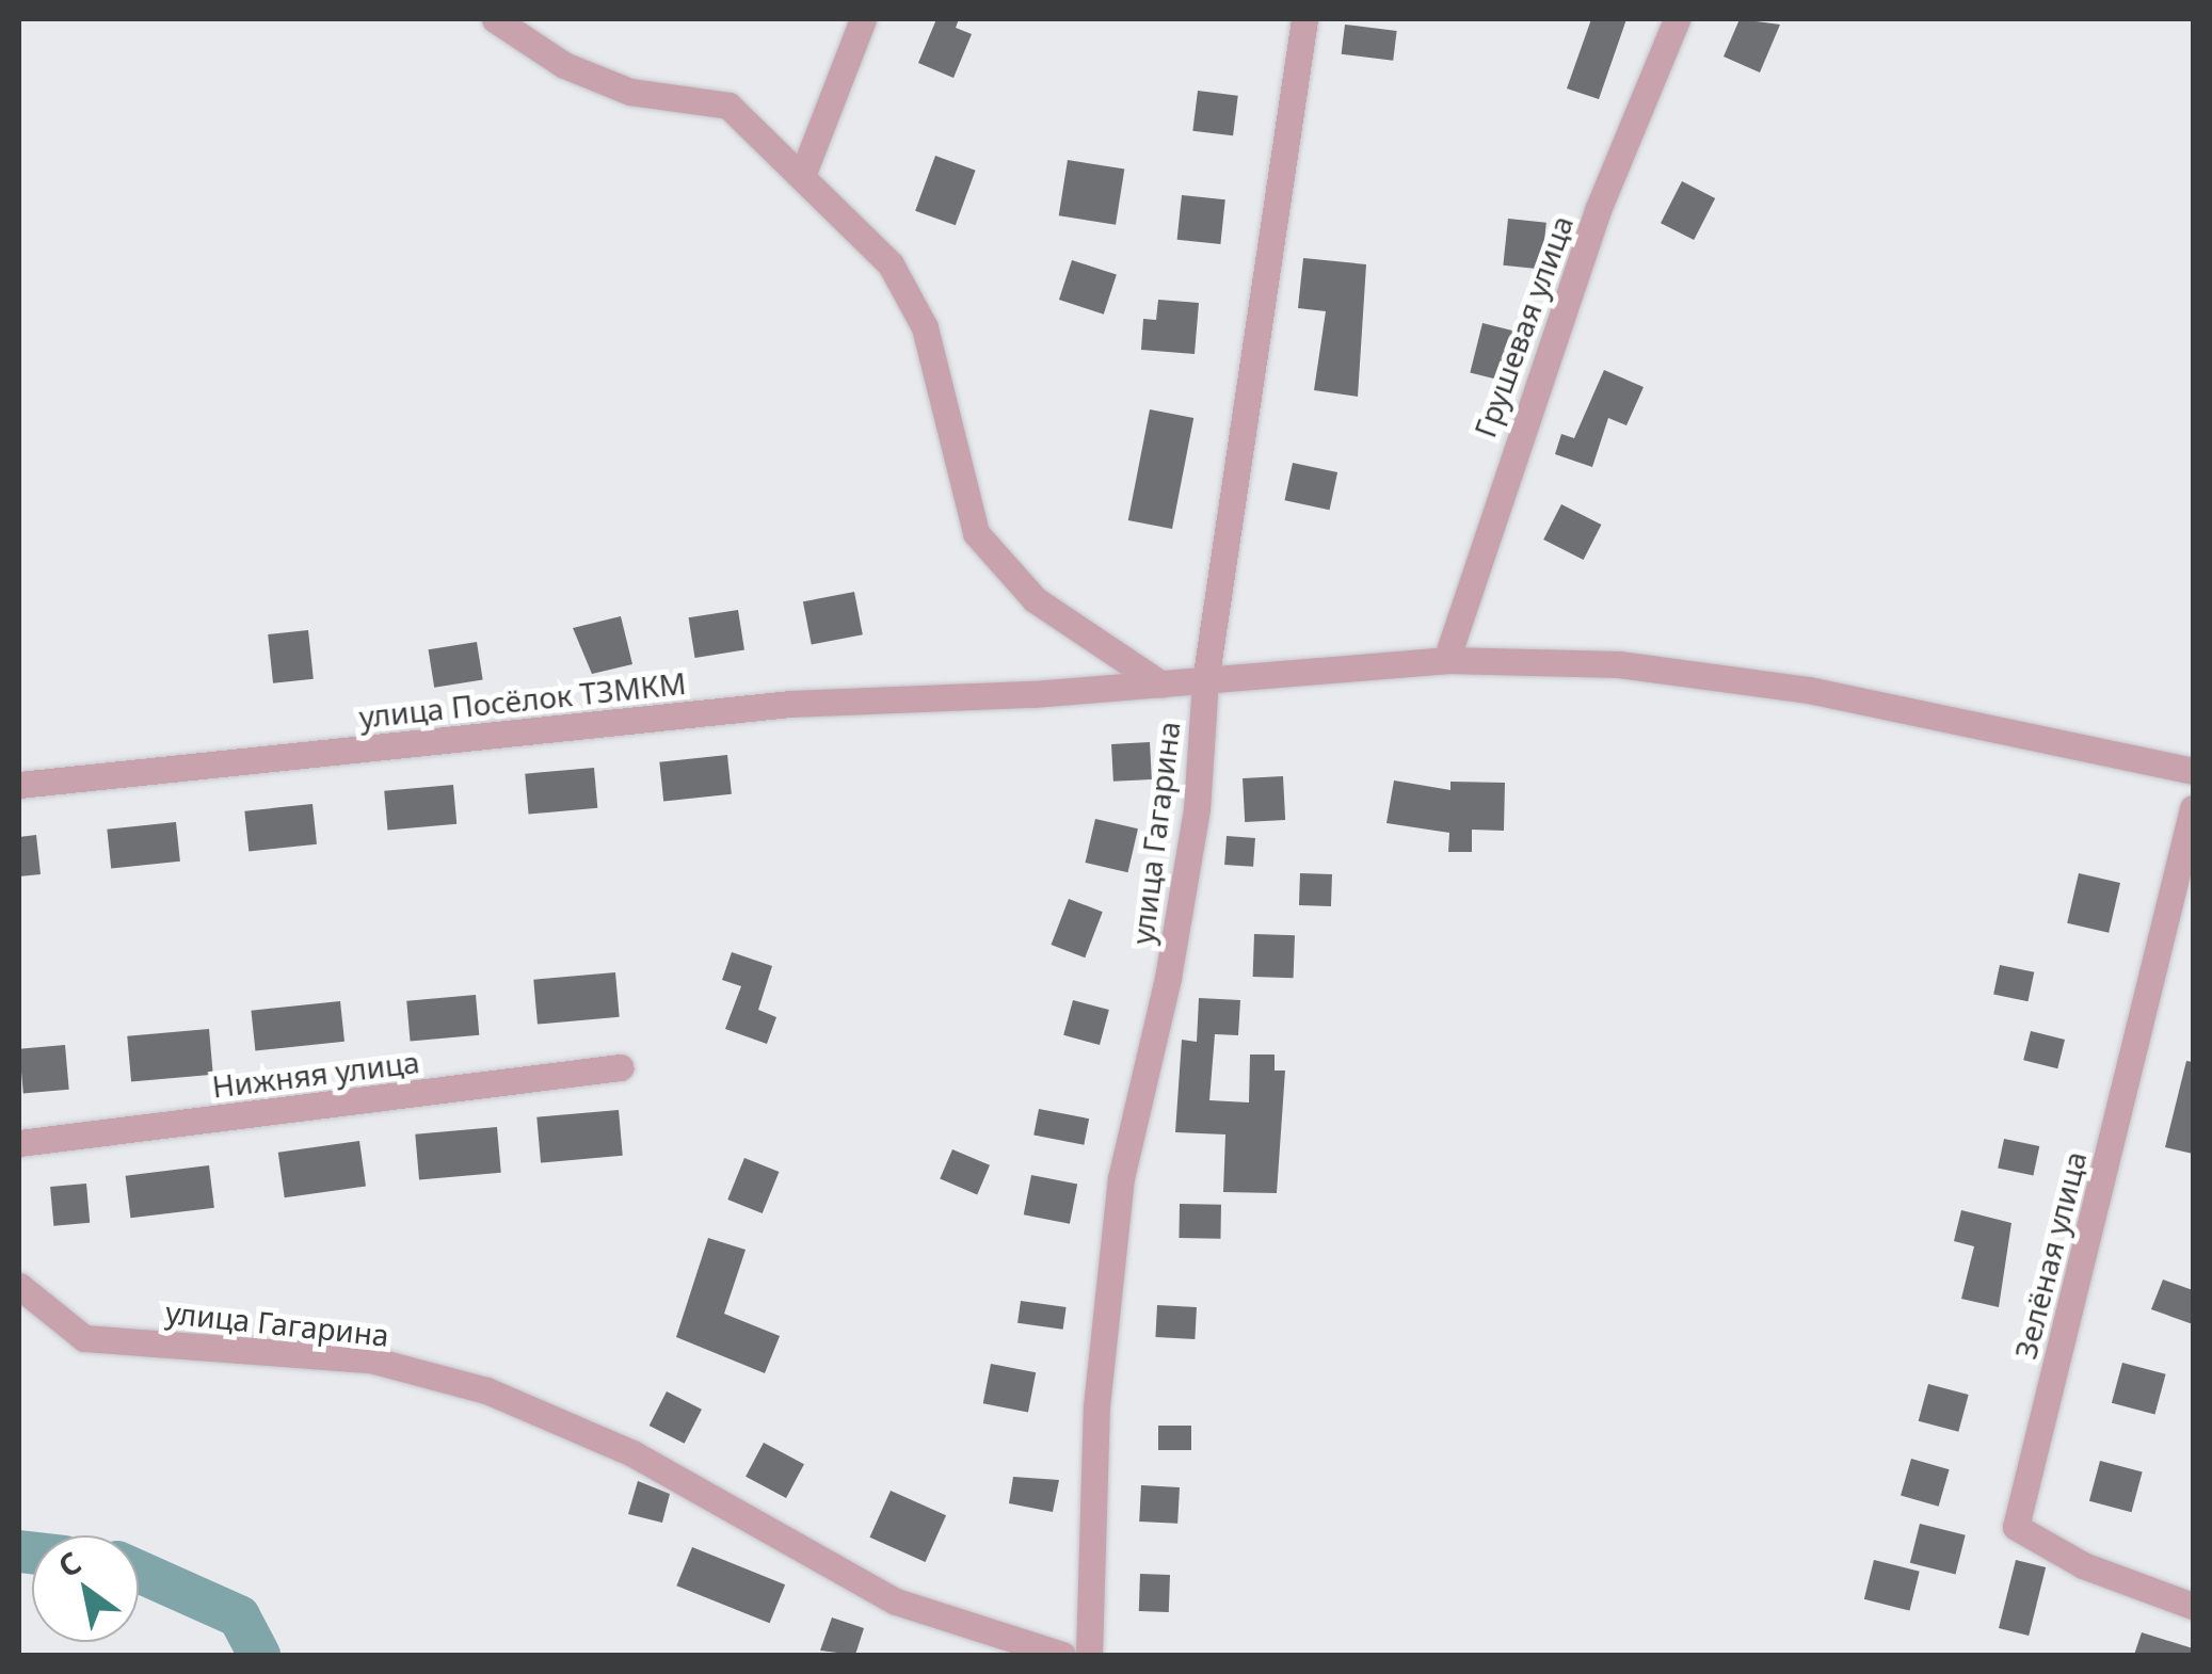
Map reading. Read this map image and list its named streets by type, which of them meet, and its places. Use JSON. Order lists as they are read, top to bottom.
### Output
{
  "streets": {
    "street": [
      "Грушевая улица",
      "улица Посёлок ТЗМКМ",
      "улица Гагарина",
      "Нижняя улица",
      "Зелёная улица"
    ]
  },
  "crossings": [
    ["Грушевая улица", "улица Посёлок ТЗМКМ"],
    ["улица Посёлок ТЗМКМ", "улица Гагарина"]
  ],
  "north": "top left"
}
